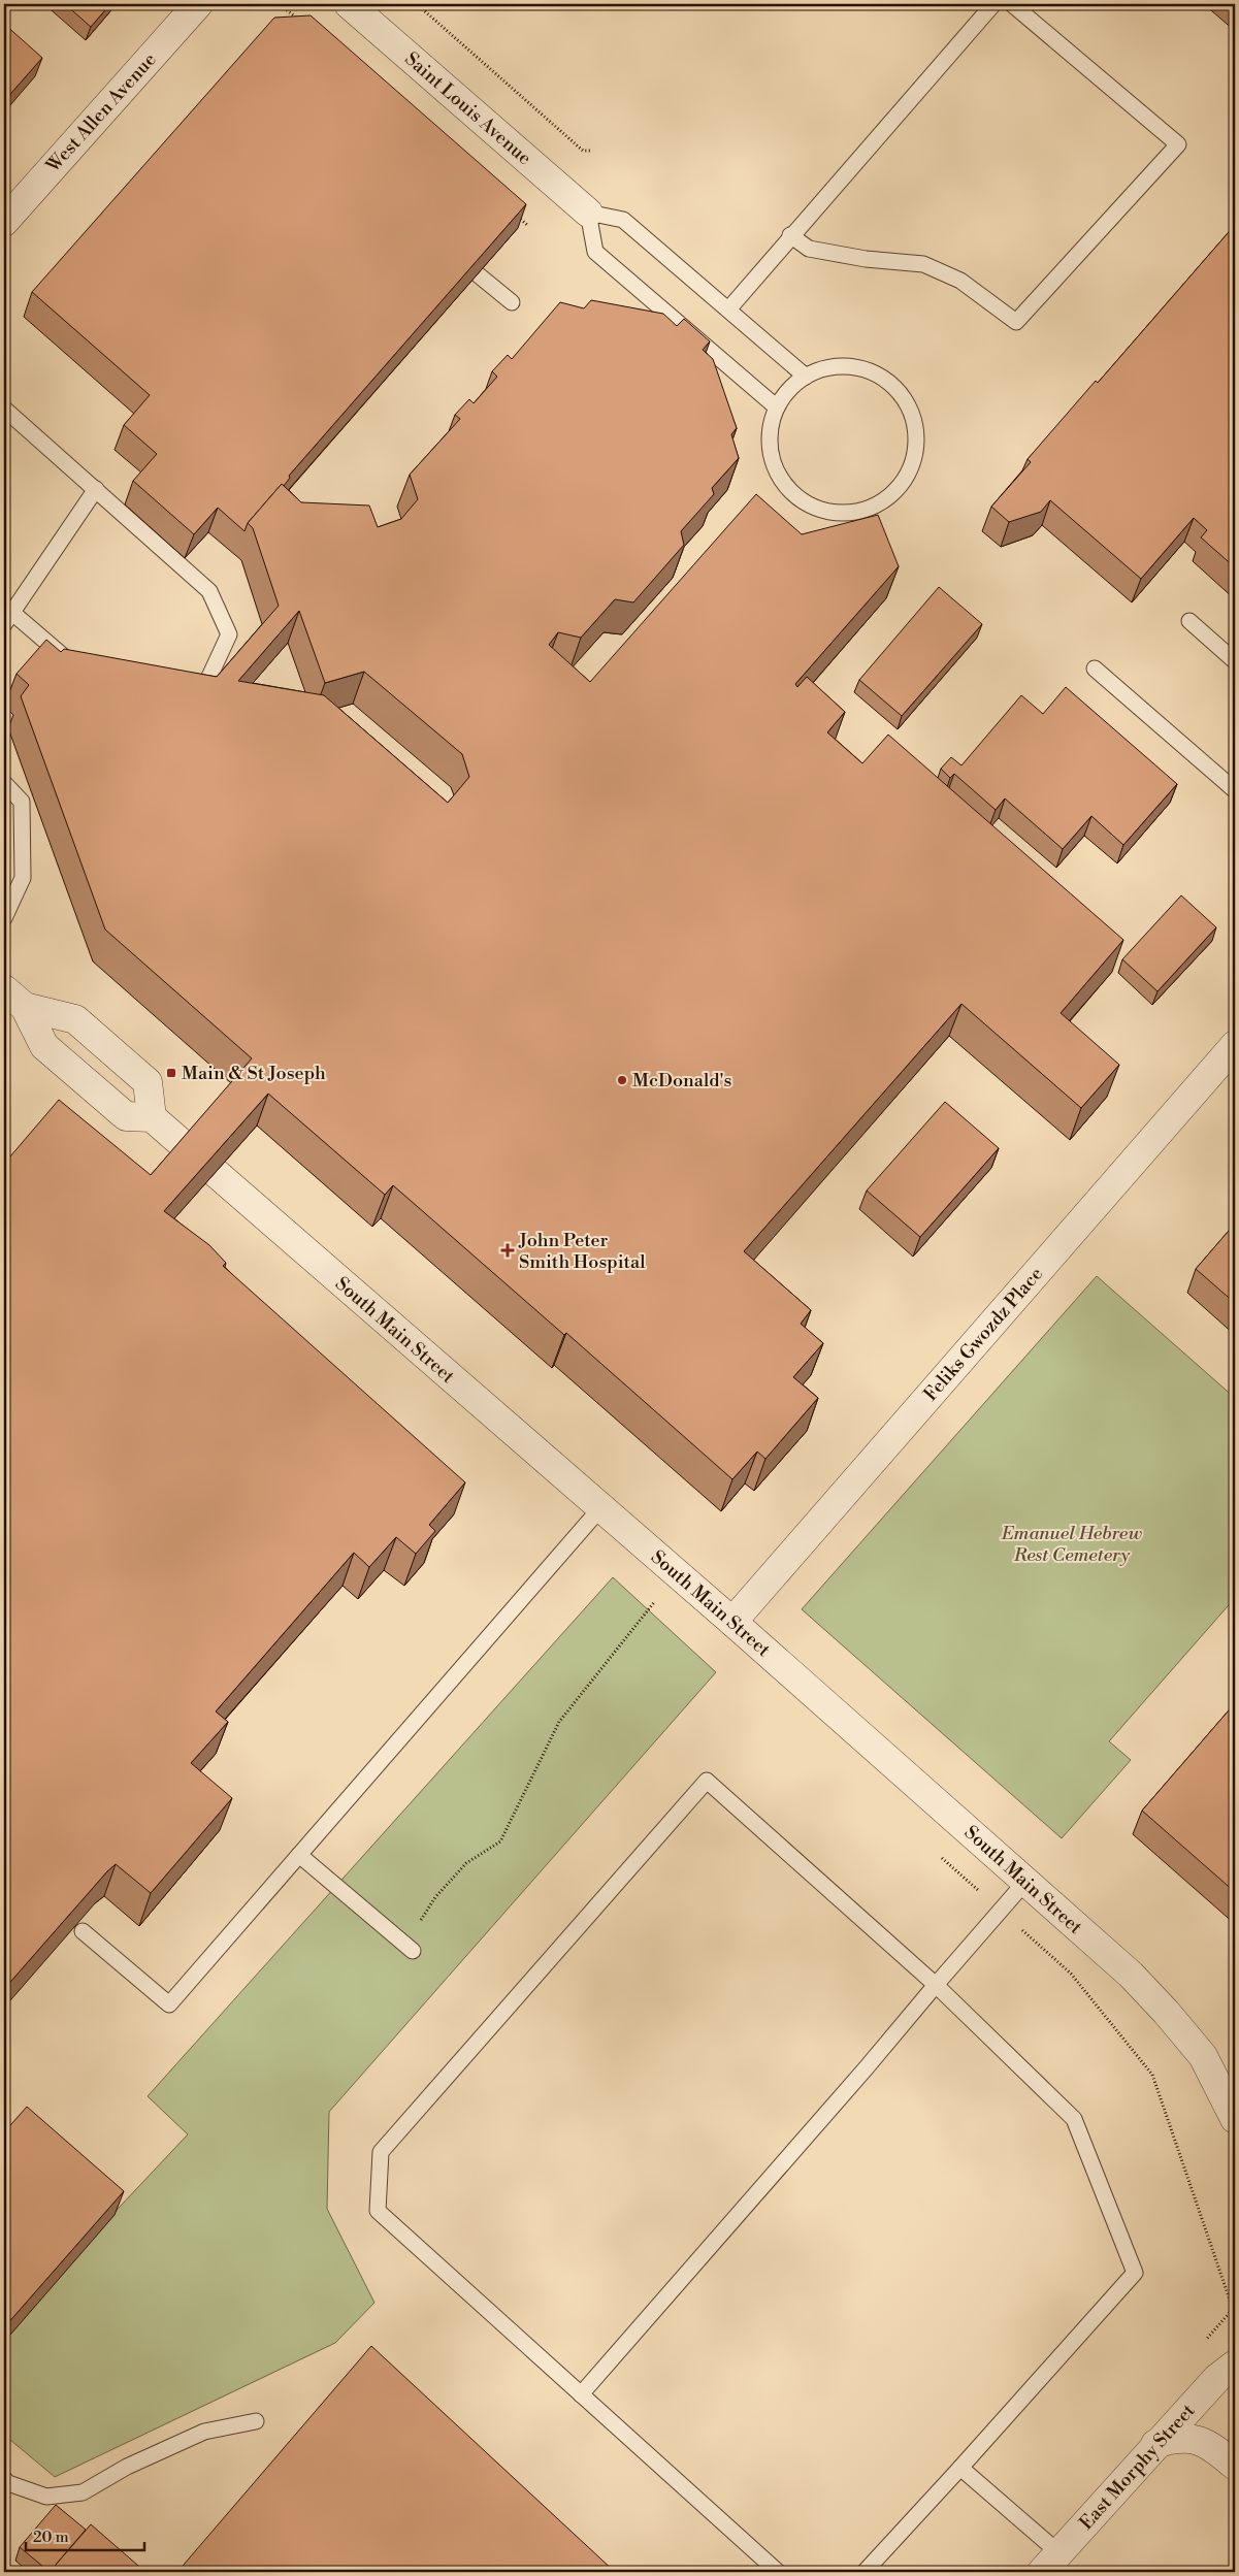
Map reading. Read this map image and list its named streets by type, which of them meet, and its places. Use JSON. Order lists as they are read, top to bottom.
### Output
{
  "streets": {
    "street": [
      "Saint Louis Avenue",
      "West Allen Avenue",
      "South Main Street",
      "Feliks Gwozdz Place",
      "East Morphy Street"
    ]
  },
  "crossings": [
    ["South Main Street", "Feliks Gwozdz Place"]
  ],
  "parks": ["Emanuel Hebrew Rest Cemetery"],
  "places": {
    "transit": ["Main & St Joseph"],
    "other": ["McDonald's"],
    "health": ["John Peter Smith Hospital"]
  },
  "scale_bar": "20 m"
}
